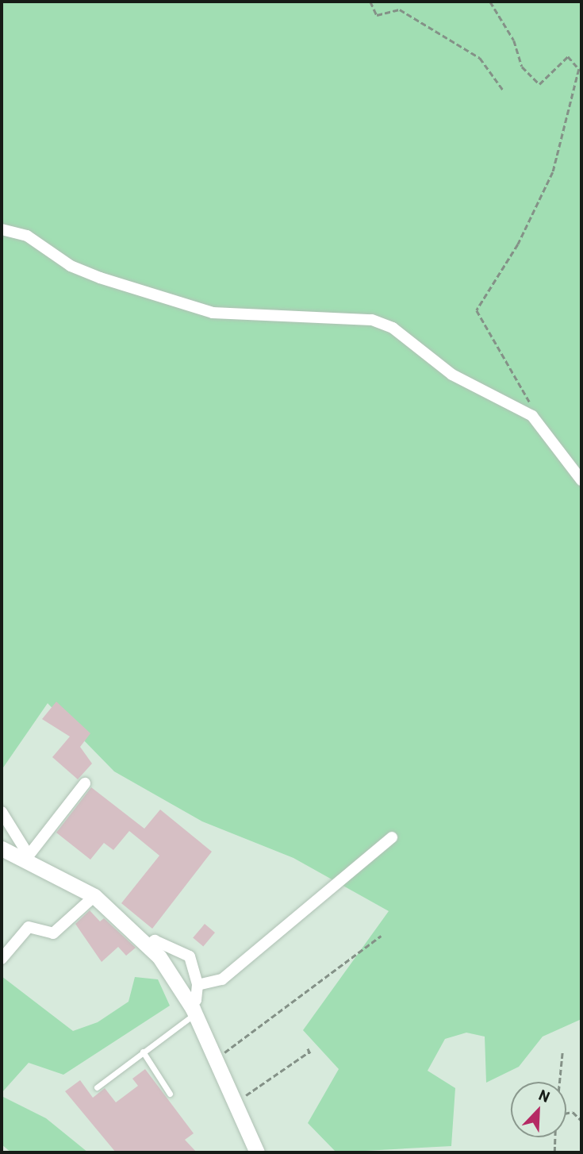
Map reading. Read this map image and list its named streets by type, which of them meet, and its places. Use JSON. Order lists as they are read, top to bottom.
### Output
{
  "north": "top right"
}
